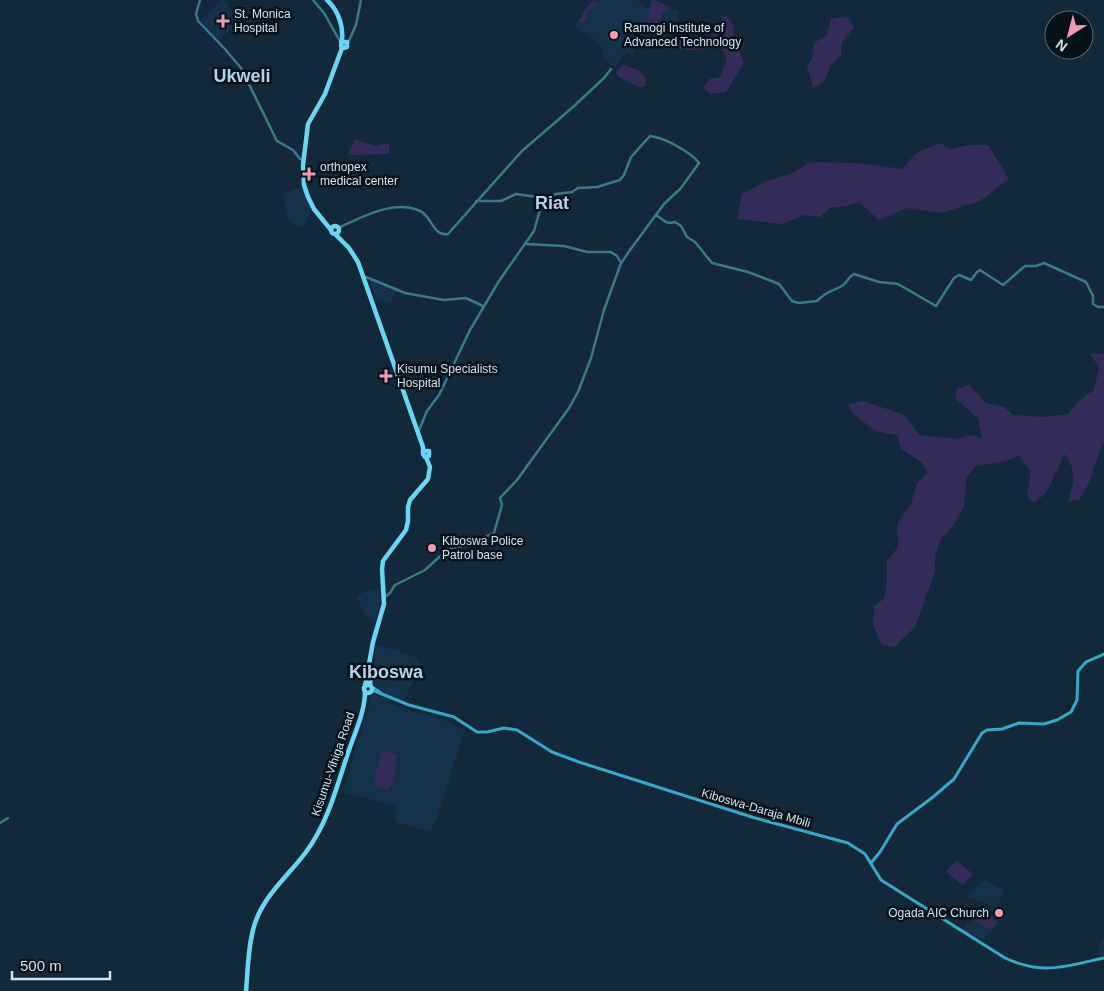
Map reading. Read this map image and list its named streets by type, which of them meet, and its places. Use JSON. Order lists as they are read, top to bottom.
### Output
{
  "streets": {
    "highway": ["Kisumu-Vihiga Road"],
    "main road": ["Kiboswa-Daraja Mbili"]
  },
  "crossings": [
    ["Kisumu-Vihiga Road", "Kiboswa-Daraja Mbili"]
  ],
  "districts": ["Ukweli", "Riat", "Kiboswa"],
  "places": {
    "health": ["St. Monica Hospital", "orthopex medical center", "Kisumu Specialists Hospital"],
    "other": ["Ramogi Institute of Advanced Technology", "Kiboswa Police Patrol base", "Ogada AIC Church"]
  },
  "scale_bar": "500 m",
  "north": "bottom left"
}
